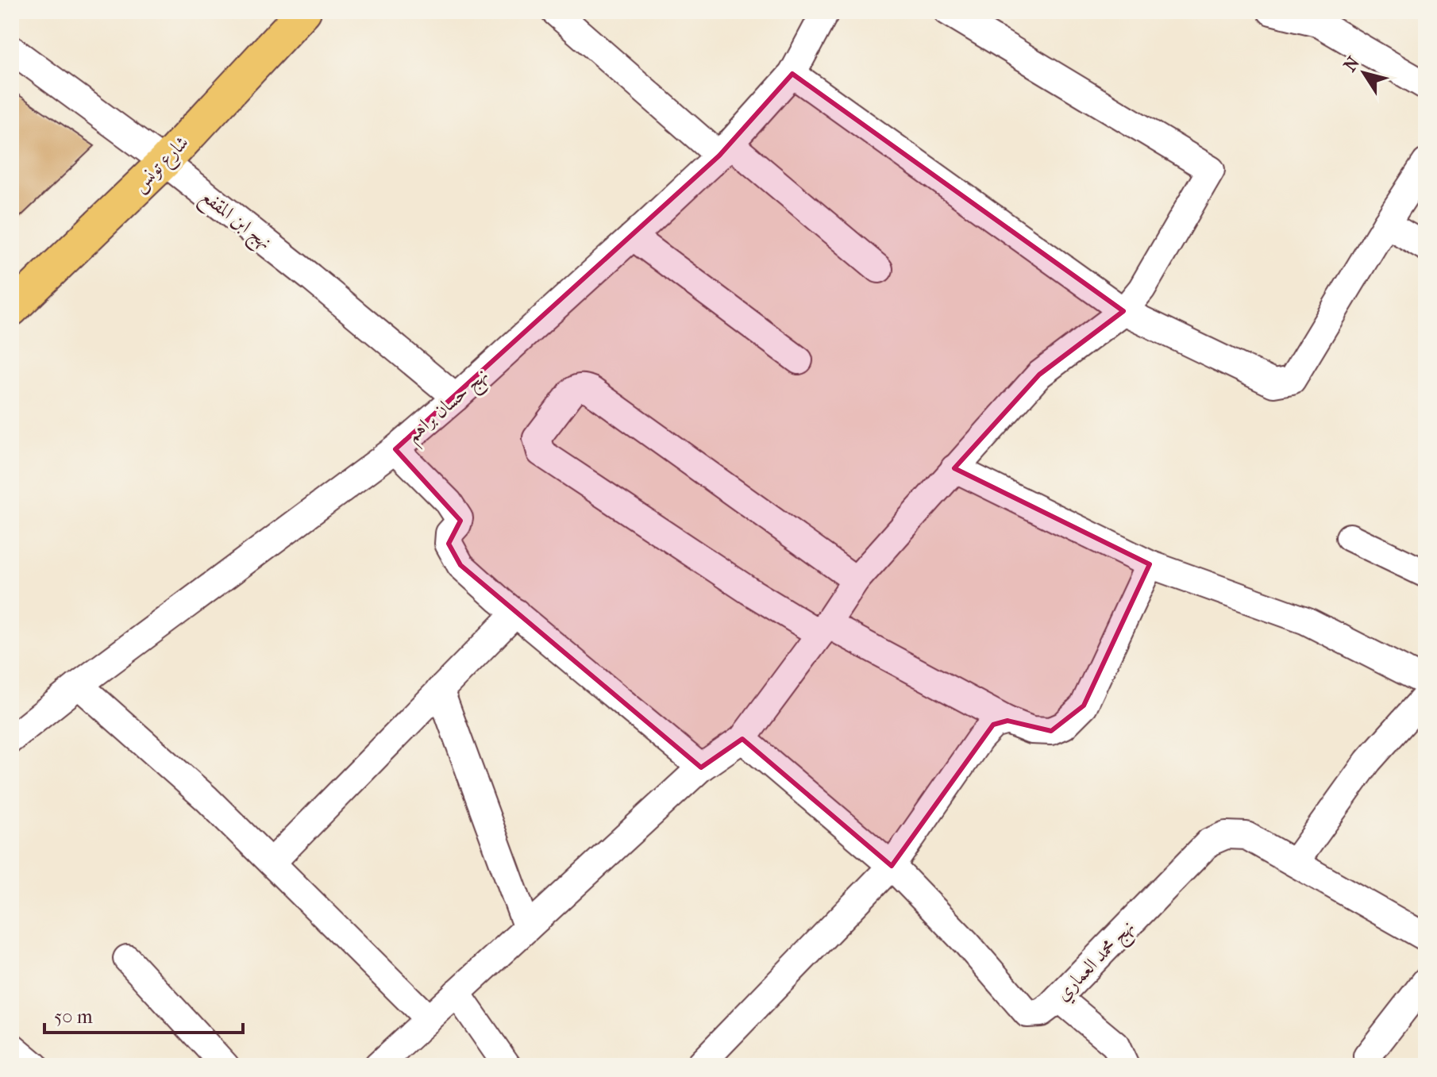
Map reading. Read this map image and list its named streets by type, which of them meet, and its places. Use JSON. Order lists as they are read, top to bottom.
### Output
{
  "streets": {
    "main road": ["شارع تونس"],
    "street": ["نهج ابن المقفع", "نهج حسان براهم", "نهج محمد العماري"]
  },
  "crossings": [
    ["شارع تونس", "نهج ابن المقفع"],
    ["نهج ابن المقفع", "نهج حسان براهم"]
  ],
  "scale_bar": "50 m",
  "north": "top left"
}
